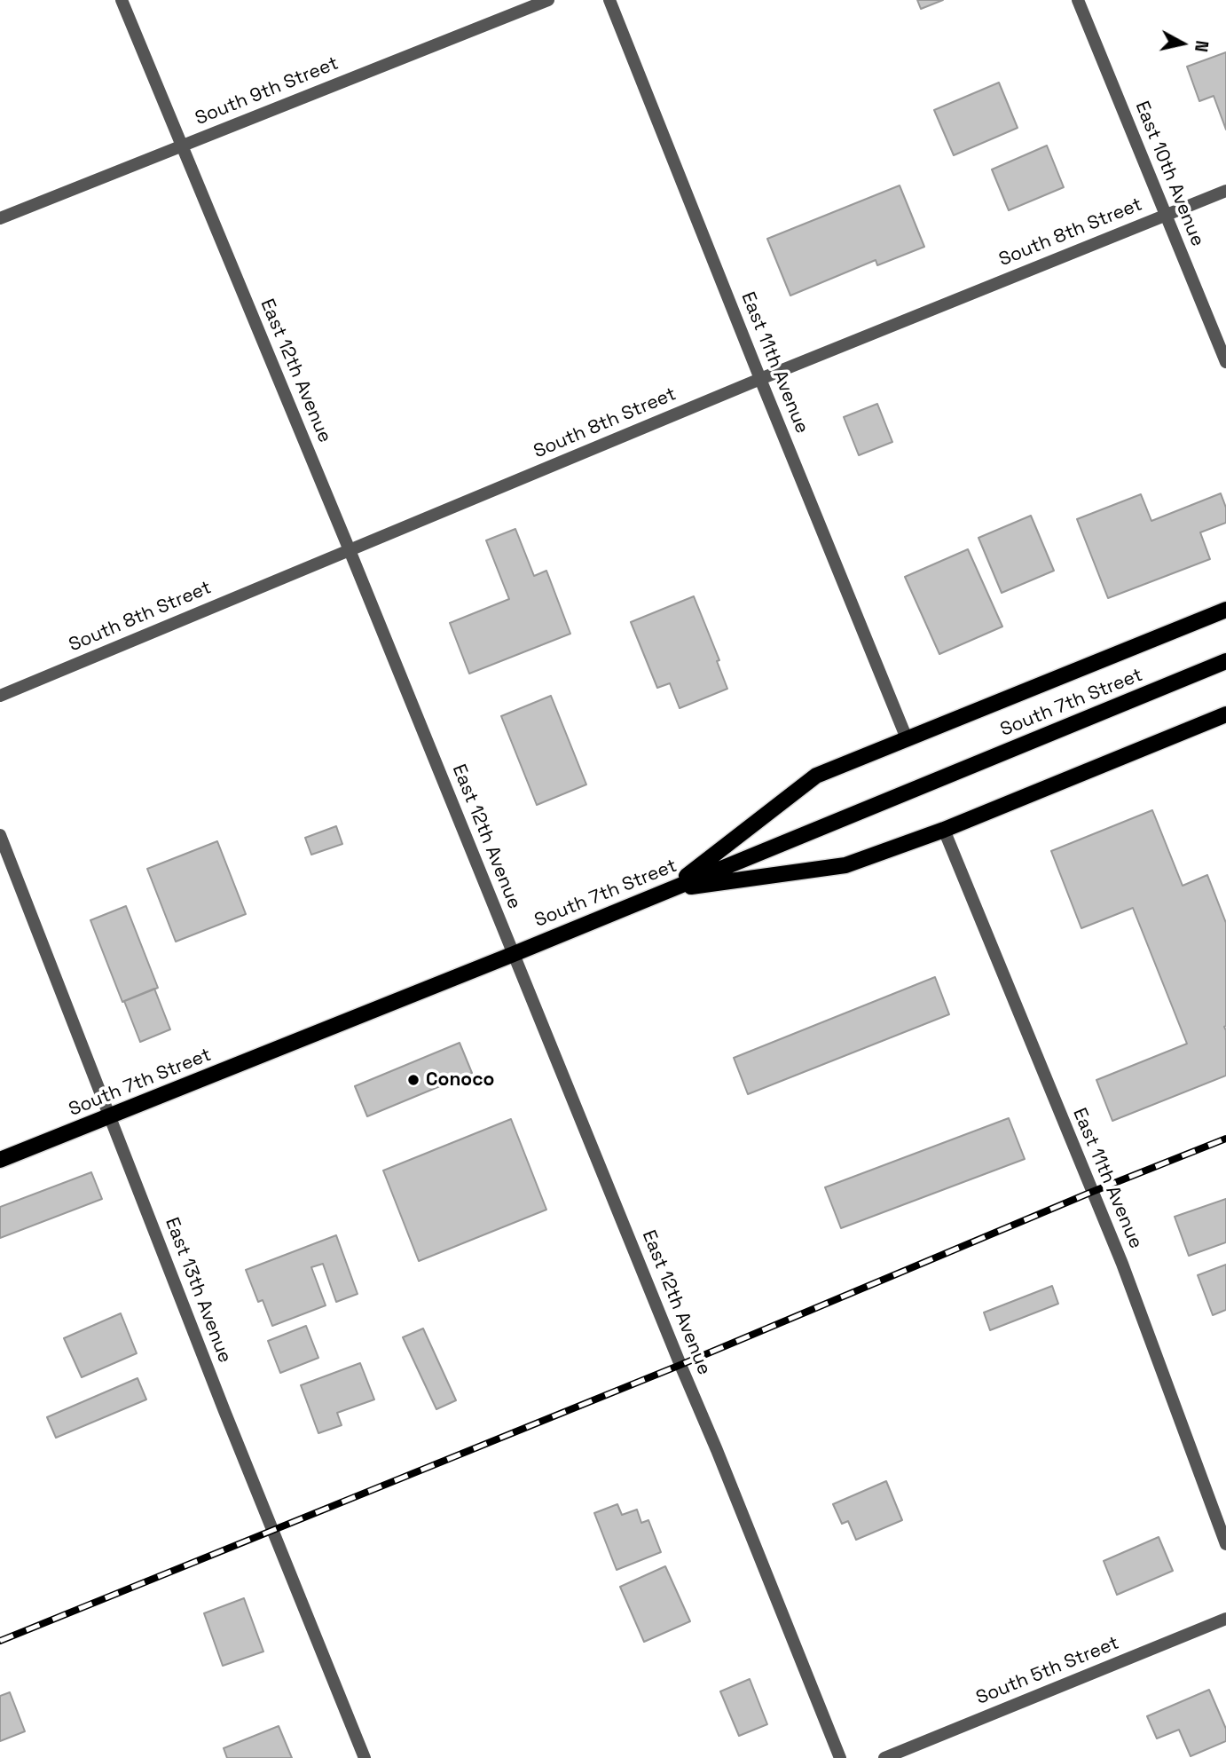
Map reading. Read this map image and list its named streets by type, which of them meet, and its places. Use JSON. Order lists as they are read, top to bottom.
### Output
{
  "streets": {
    "main road": ["South 7th Street"],
    "street": [
      "South 9th Street",
      "East 10th Avenue",
      "South 8th Street",
      "East 11th Avenue",
      "East 12th Avenue",
      "East 13th Avenue",
      "South 5th Street"
    ]
  },
  "crossings": [
    ["South 9th Street", "East 12th Avenue"],
    ["East 10th Avenue", "South 8th Street"],
    ["South 8th Street", "East 11th Avenue"],
    ["South 8th Street", "East 12th Avenue"],
    ["East 12th Avenue", "South 7th Street"],
    ["South 7th Street", "East 13th Avenue"]
  ],
  "places": ["Conoco"],
  "north": "right"
}
